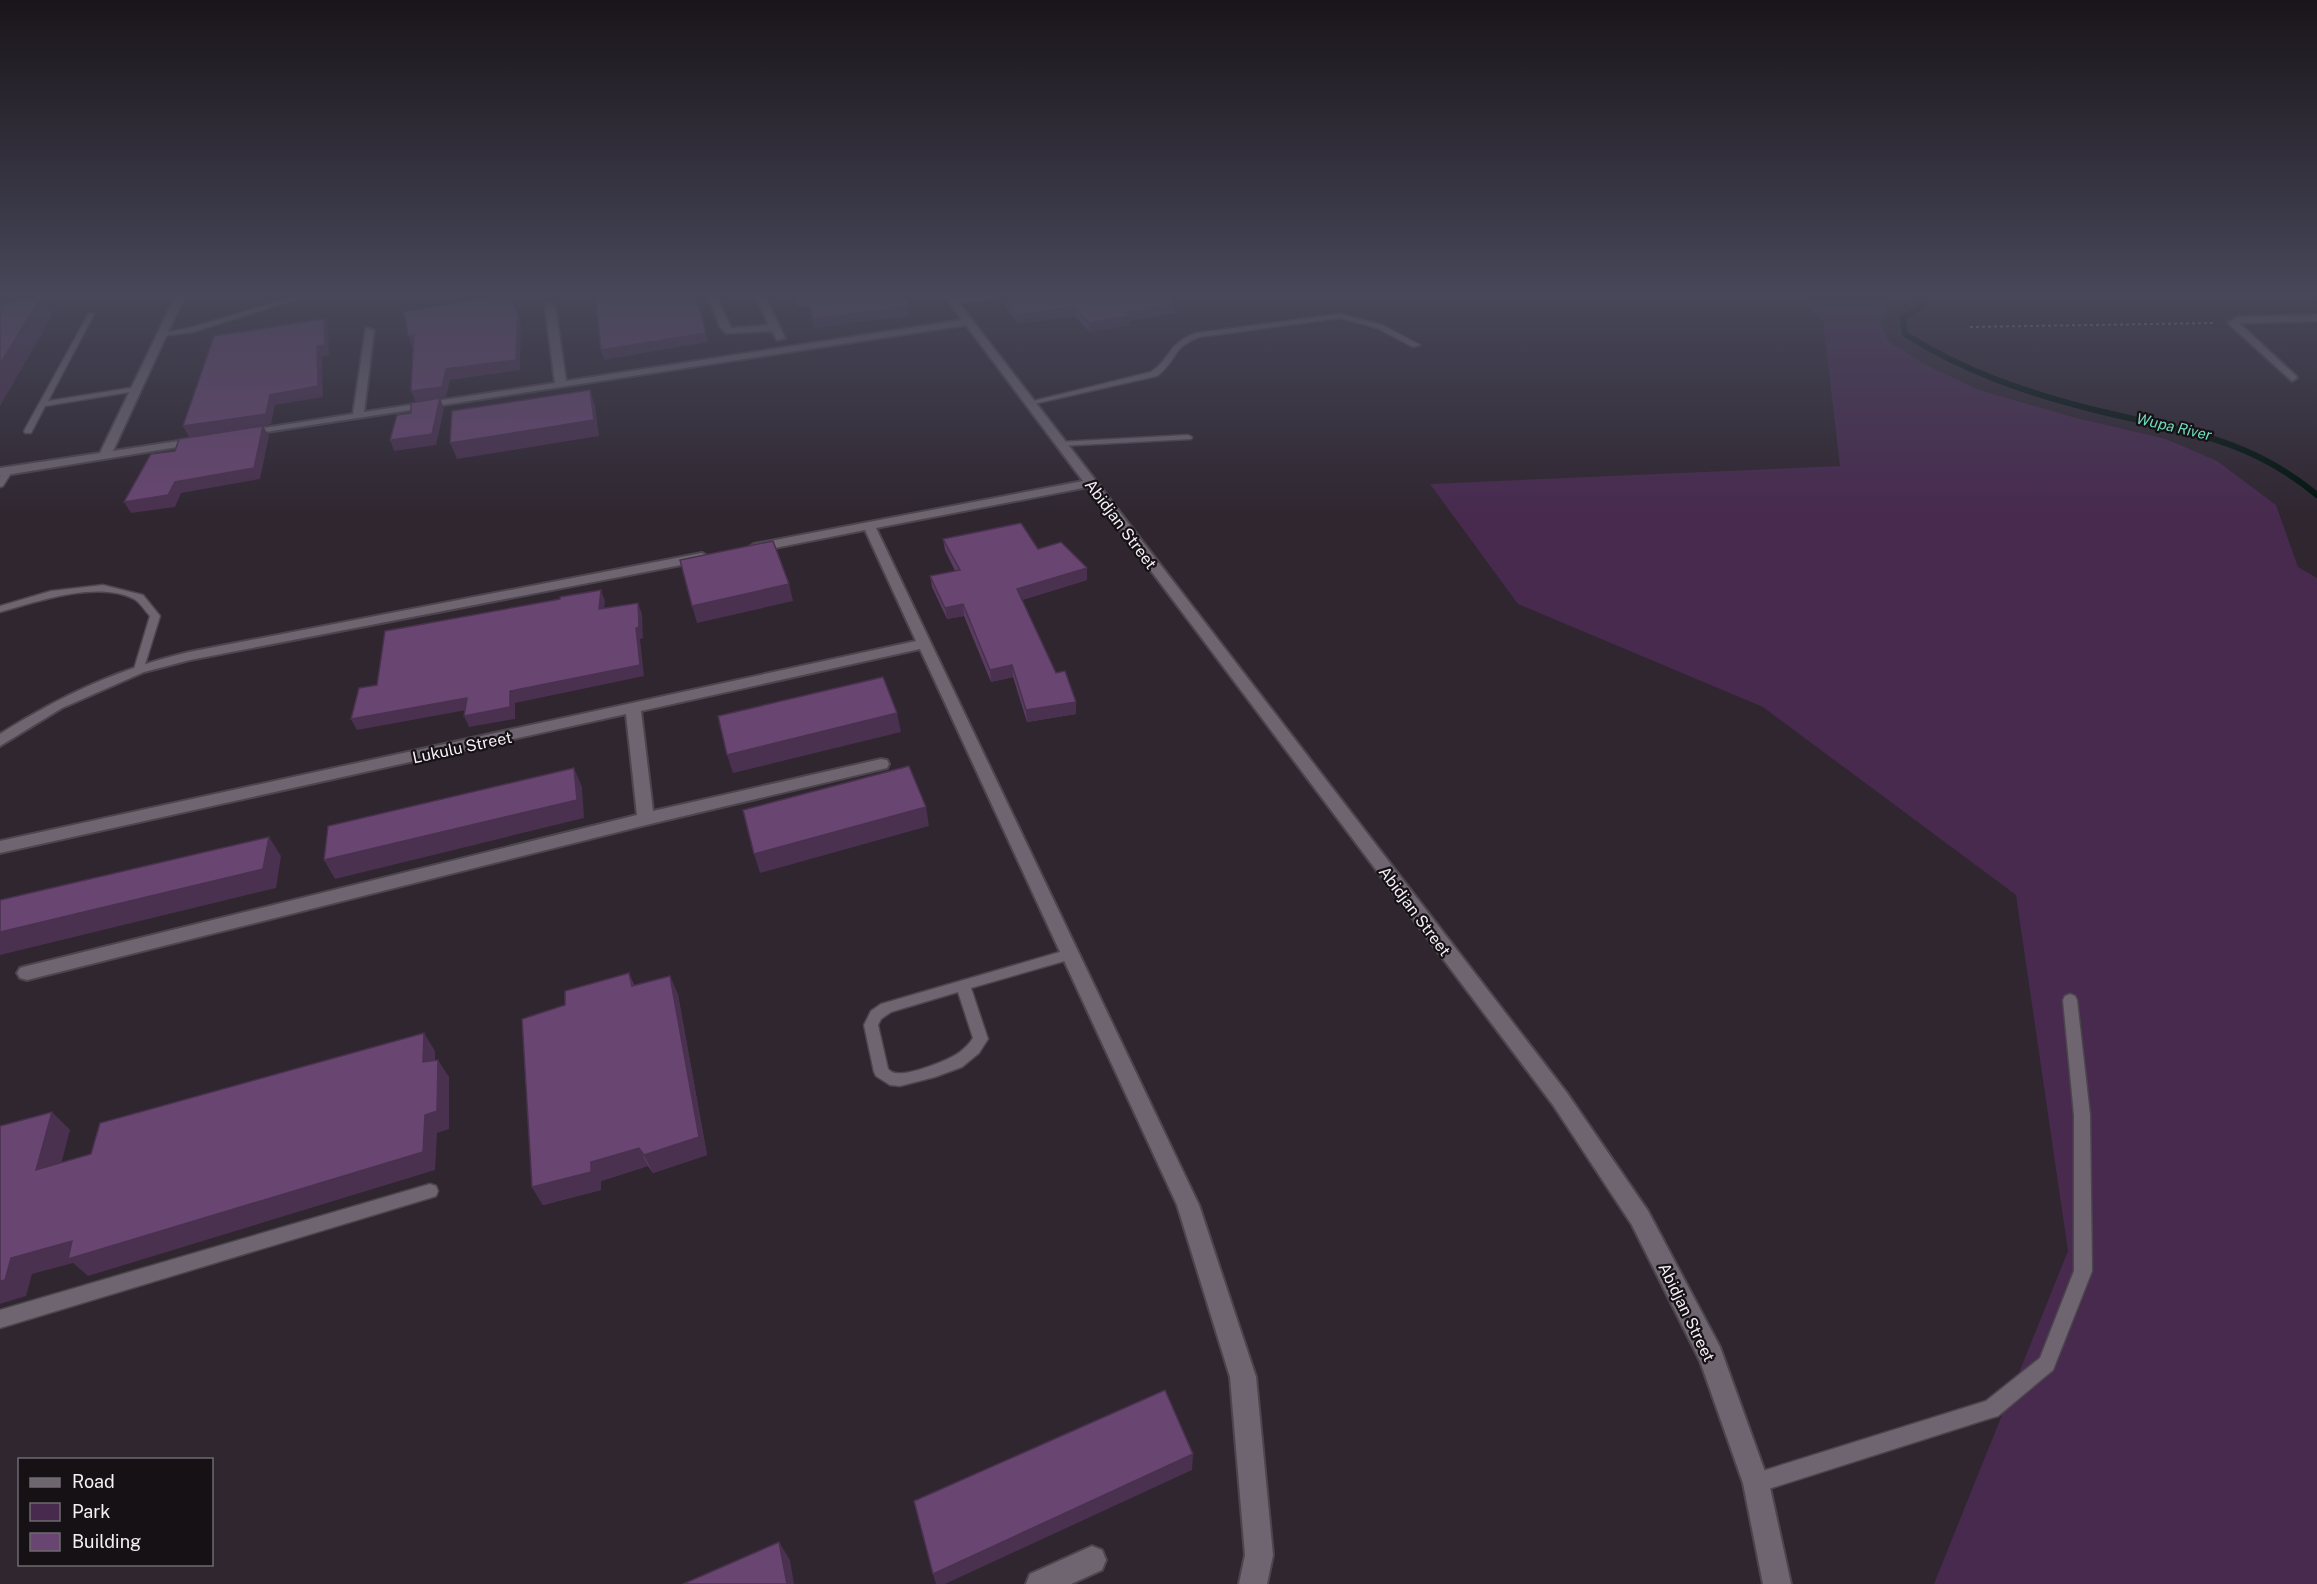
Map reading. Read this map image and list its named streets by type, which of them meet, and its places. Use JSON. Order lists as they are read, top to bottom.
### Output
{
  "streets": {
    "street": ["Abidjan Street", "Lukulu Street"]
  },
  "water": ["Wupa River"],
  "legend": ["Road", "Park", "Building"]
}
